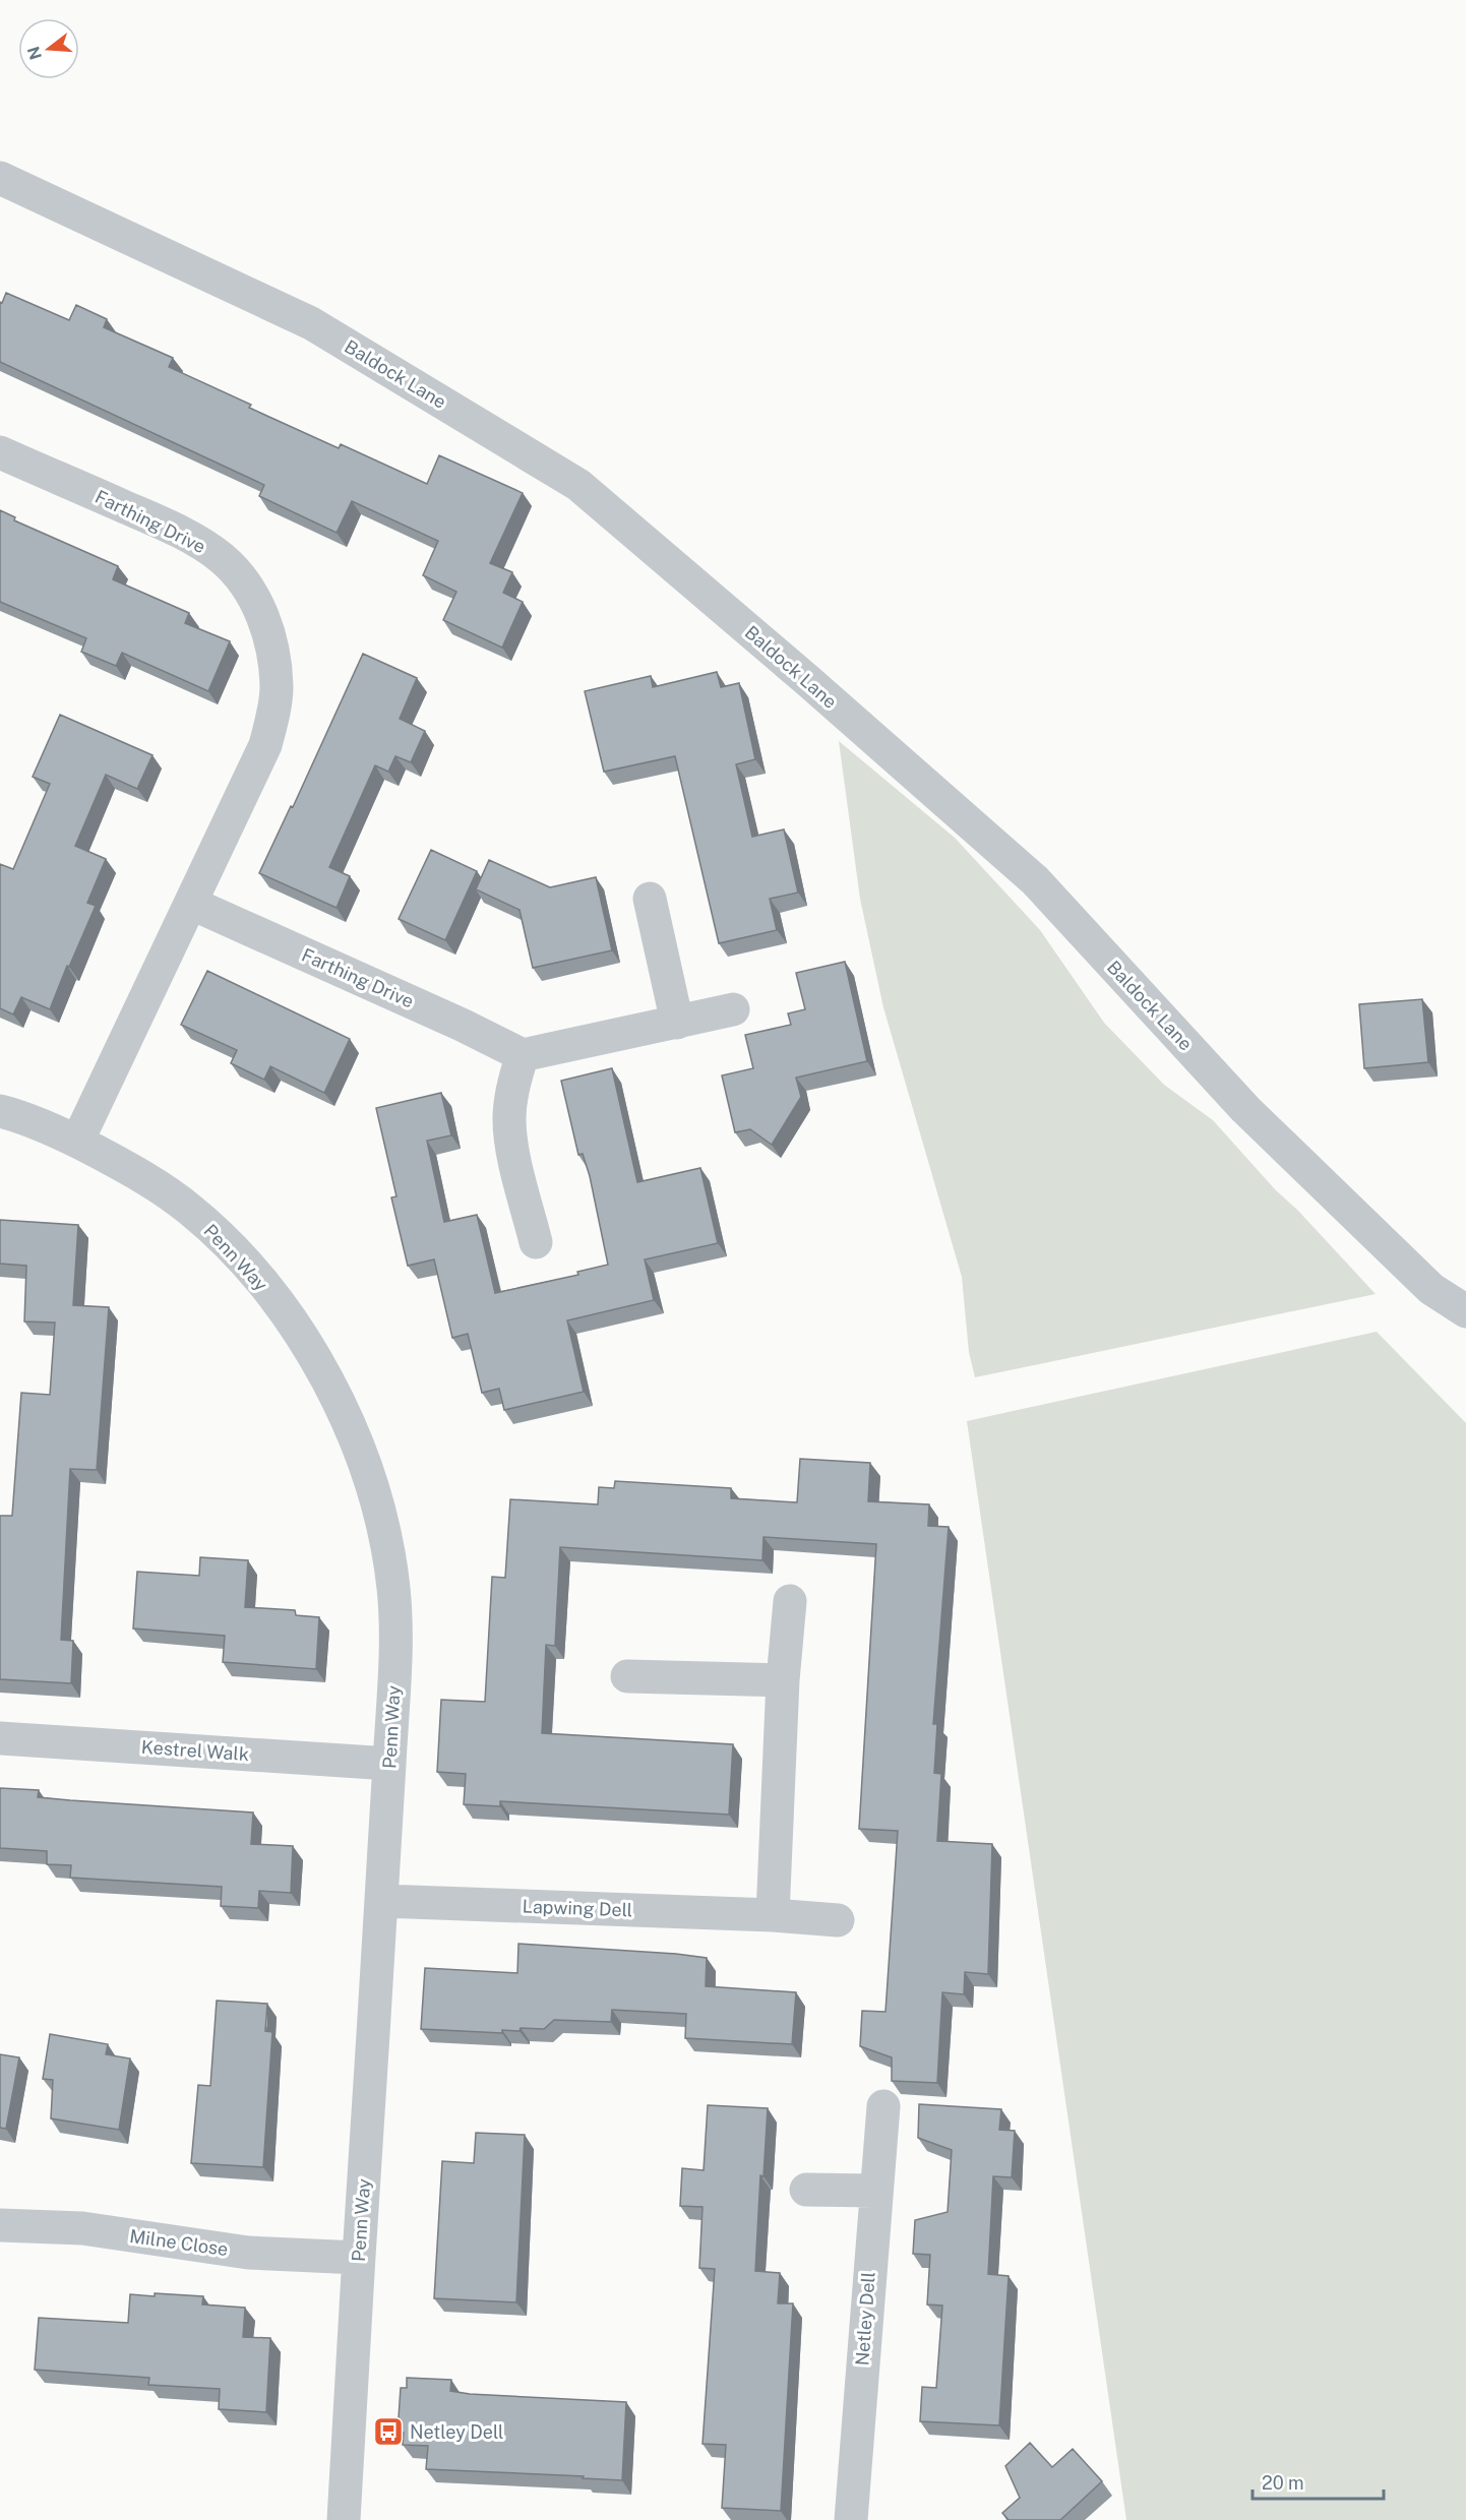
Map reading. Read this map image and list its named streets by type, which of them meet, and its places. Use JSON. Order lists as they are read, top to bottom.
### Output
{
  "streets": {
    "street": [
      "Baldock Lane",
      "Farthing Drive",
      "Penn Way",
      "Kestrel Walk",
      "Lapwing Dell",
      "Milne Close",
      "Netley Dell"
    ]
  },
  "crossings": [
    ["Farthing Drive", "Penn Way"],
    ["Penn Way", "Kestrel Walk"],
    ["Penn Way", "Lapwing Dell"],
    ["Penn Way", "Milne Close"]
  ],
  "places": {
    "bus stop": ["Netley Dell"]
  },
  "scale_bar": "20 m",
  "north": "left"
}
